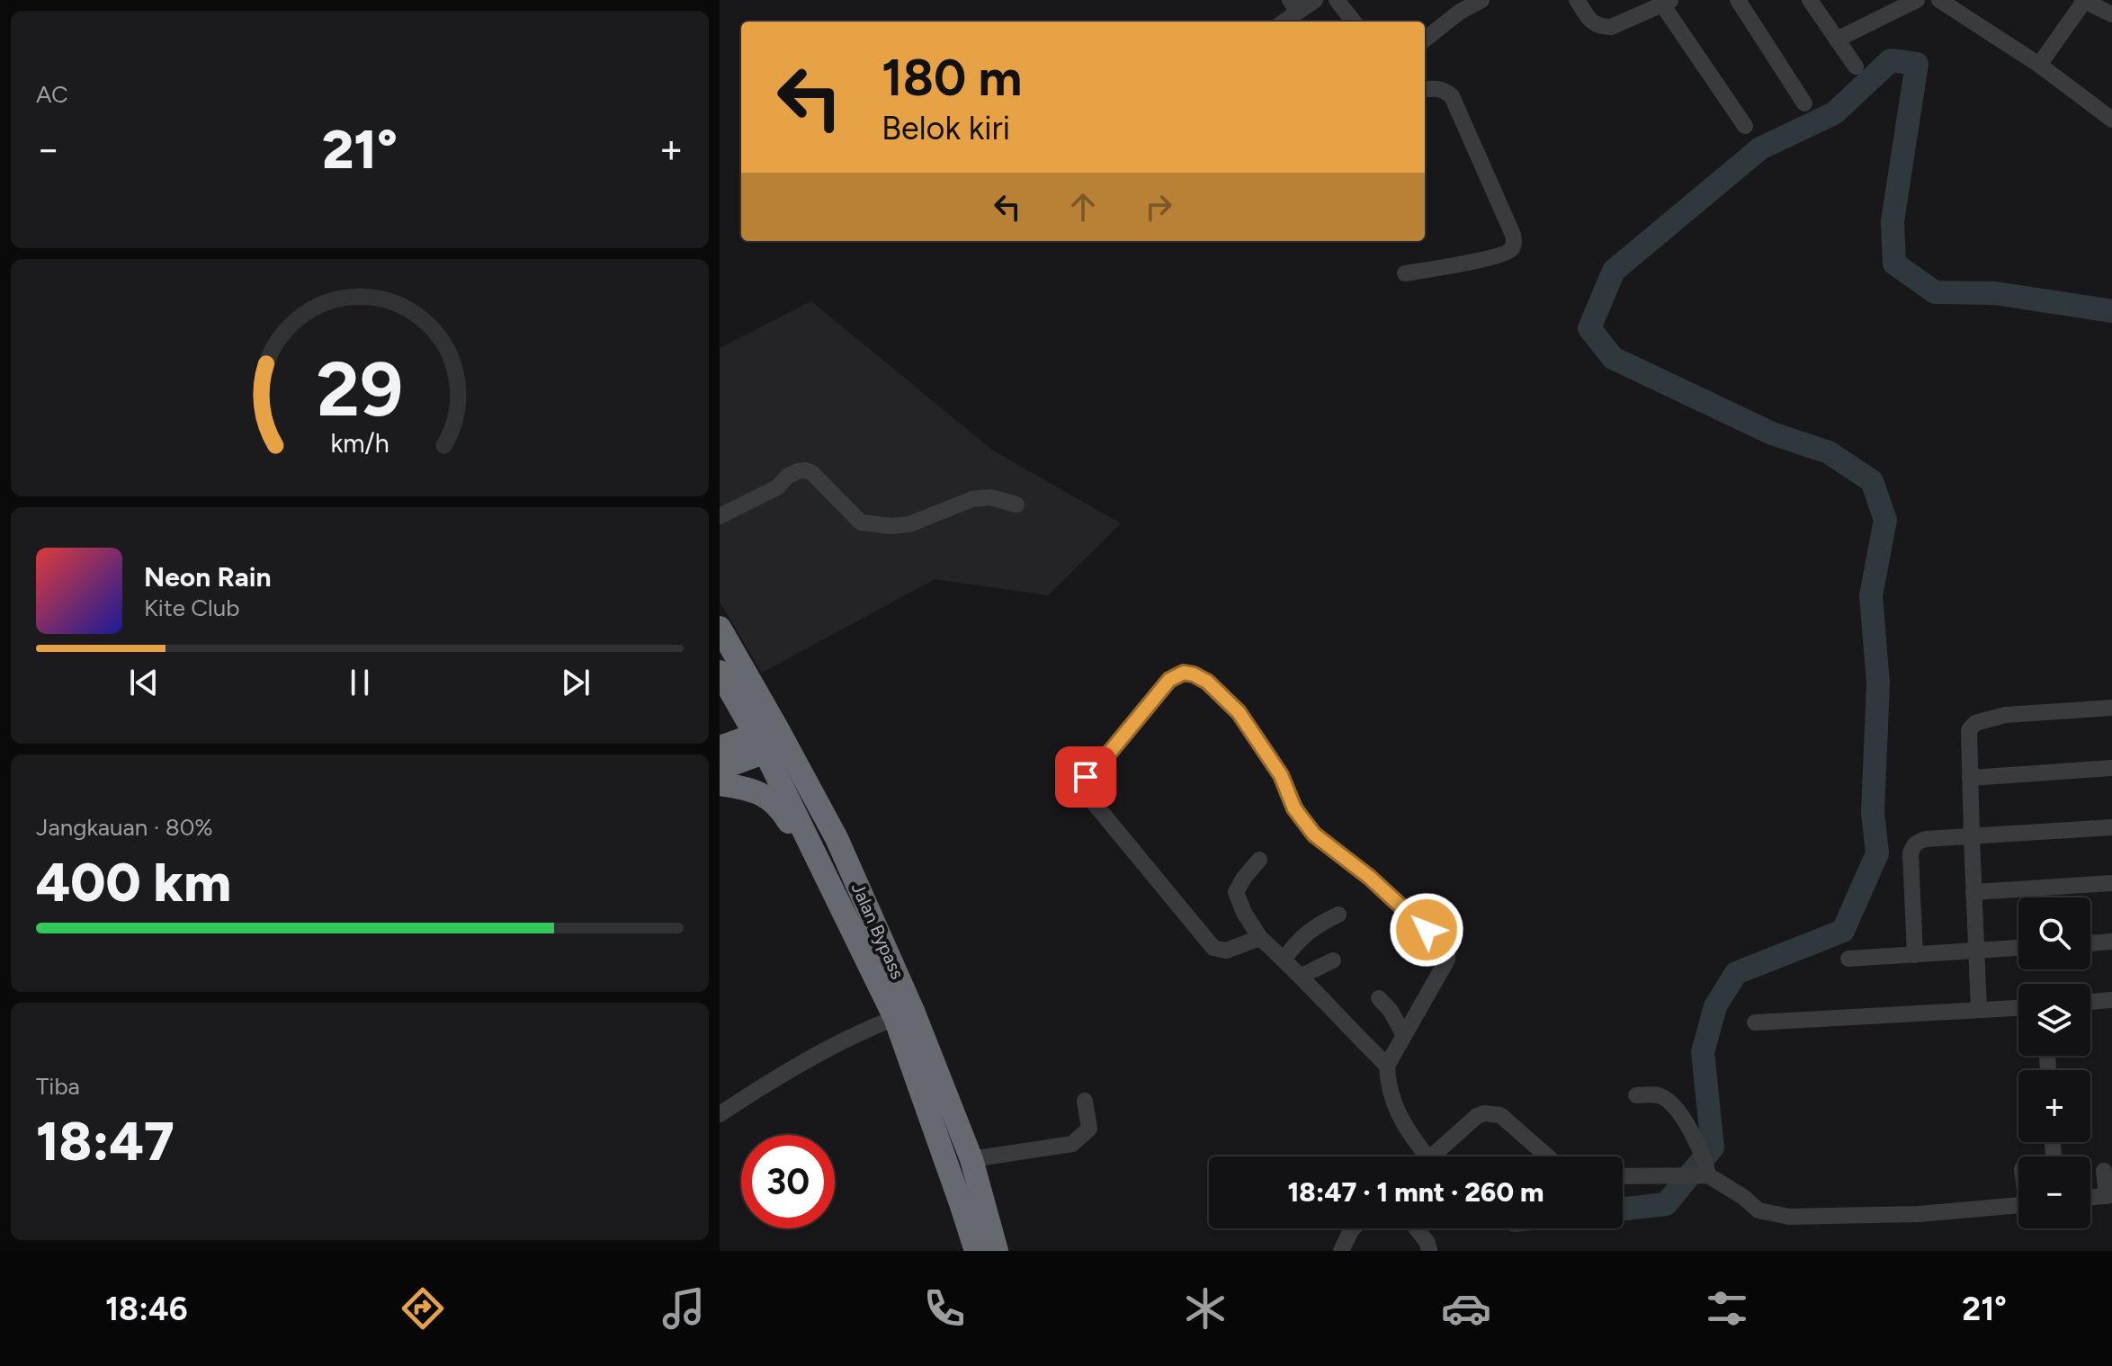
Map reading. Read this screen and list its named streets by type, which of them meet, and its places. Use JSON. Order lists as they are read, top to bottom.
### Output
{
  "streets": {
    "highway": ["Jalan Bypass"]
  },
  "page": {
    "tile": [
      "AC",
      ["Jangkauan · 80%", "400 km"],
      ["Tiba", "18:47"]
    ],
    "turn": ["180 m", "Belok kiri"],
    "heat": ["−", "21°", "+"],
    "song": ["Neon Rain", "Kite Club"],
    "map_buttons": ["+", "−"],
    "limit": "30",
    "trip": "18:47 · 1 mnt · 260 m",
    "tabs": ["18:46", "21°"],
    "gauge": ["29", "km/h"]
  }
}
